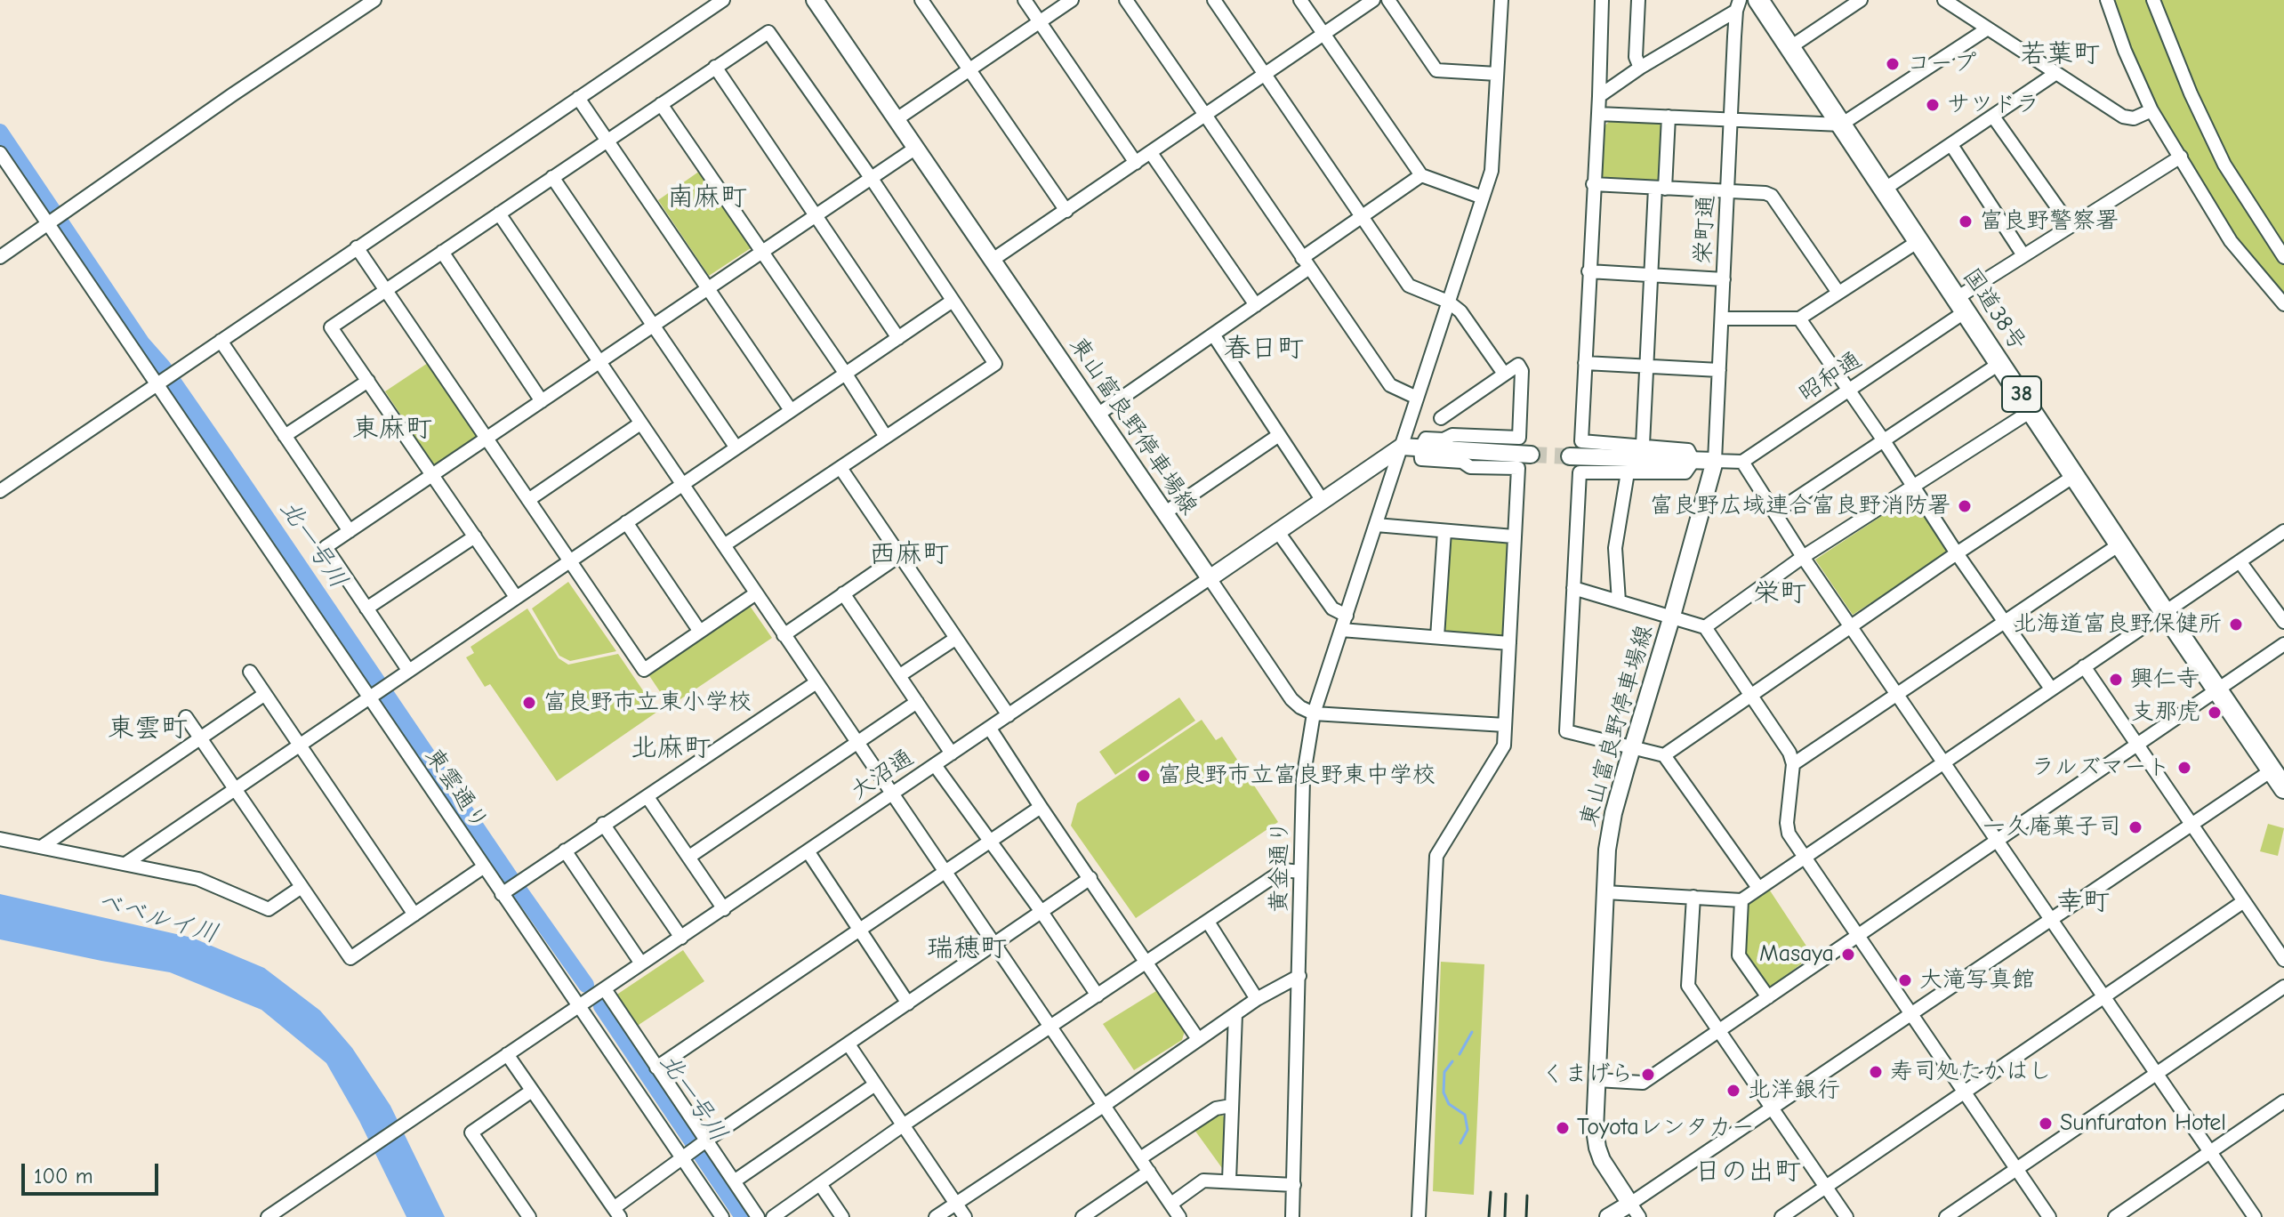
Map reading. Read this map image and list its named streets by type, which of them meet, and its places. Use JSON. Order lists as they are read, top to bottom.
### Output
{
  "streets": {
    "highway": ["国道38号", "38"],
    "main road": ["東山富良野停車場線"],
    "street": [
      "栄町通",
      "昭和通",
      "大沼通",
      "東雲通り",
      "黄金通り"
    ]
  },
  "crossings": [
    ["栄町通", "東山富良野停車場線"],
    ["国道38号", "昭和通"],
    ["東山富良野停車場線", "大沼通"],
    ["大沼通", "東雲通り"]
  ],
  "districts": [
    "若葉町",
    "南麻町",
    "春日町",
    "東麻町",
    "西麻町",
    "栄町",
    "東雲町",
    "北麻町",
    "幸町",
    "瑞穂町",
    "日の出町"
  ],
  "water": ["北一号川", "ベベルイ川"],
  "places": [
    "コープ",
    "サツドラ",
    "富良野警察署",
    "富良野広域連合富良野消防署",
    "北海道富良野保健所",
    "興仁寺",
    "富良野市立東小学校",
    "支那虎",
    "ラルズマート",
    "富良野市立富良野東中学校",
    "一久庵菓子司",
    "Masaya",
    "大滝写真館",
    "寿司処たかはし",
    "くまげら",
    "北洋銀行",
    "Sunfuraton Hotel",
    "Toyotaレンタカー"
  ],
  "scale_bar": "100 m"
}
